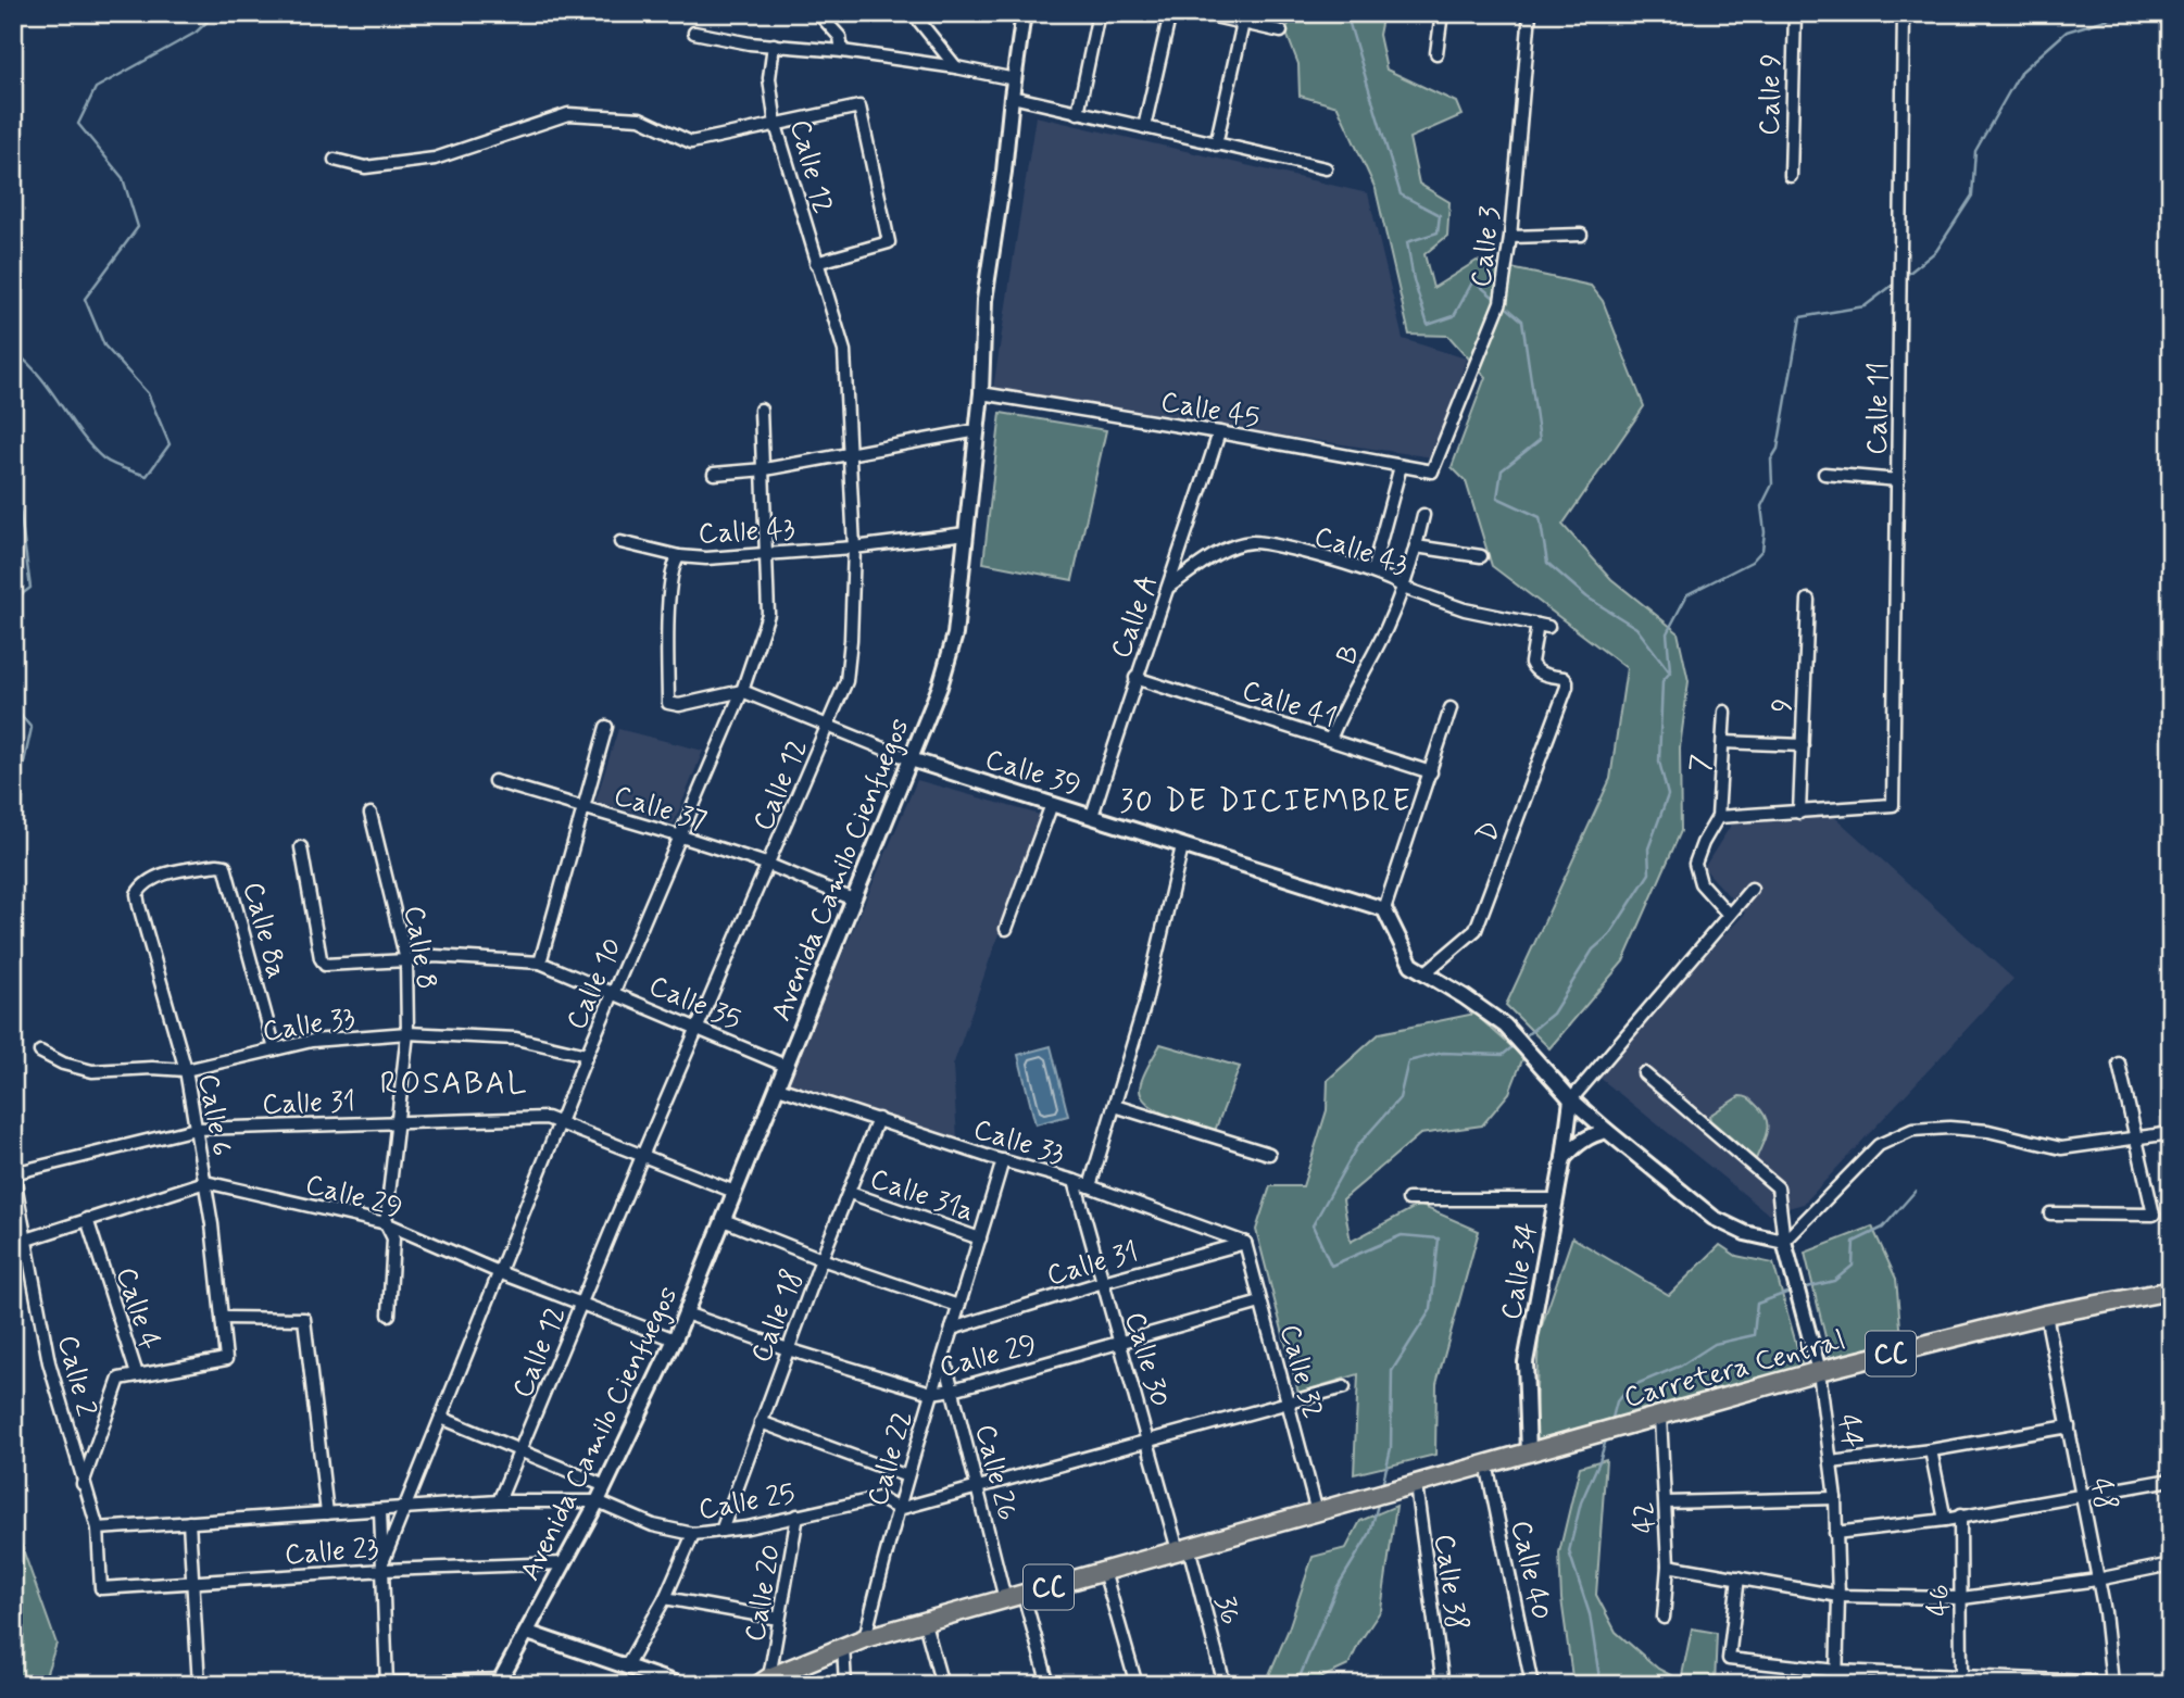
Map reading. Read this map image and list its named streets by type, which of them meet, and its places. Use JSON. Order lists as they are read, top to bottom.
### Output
{
  "streets": {
    "highway": ["CC", "Carretera Central"],
    "main road": [
      "Calle 39",
      "Avenida Camilo Cienfuegos",
      "Calle 34",
      "44"
    ],
    "street": [
      "Calle 9",
      "Calle 12",
      "Calle 3",
      "Calle 45",
      "Calle 11",
      "Calle 43",
      "Calle A",
      "B",
      "Calle 41",
      "9",
      "7",
      "Calle 37",
      "D",
      "Calle 8a",
      "Calle 8",
      "Calle 10",
      "Calle 35",
      "Calle 33",
      "Calle 31",
      "Calle 6",
      "Calle 31a",
      "Calle 29",
      "Calle 4",
      "Calle 18",
      "Calle 30",
      "Calle 32",
      "Calle 2",
      "Calle 22",
      "Calle 26",
      "48",
      "Calle 25",
      "42",
      "Calle 23",
      "Calle 40",
      "Calle 38",
      "Calle 20",
      "46",
      "36"
    ]
  },
  "crossings": [
    ["Calle 12", "Calle 43"],
    ["Calle 12", "Calle 39"],
    ["Calle 12", "Calle 37"],
    ["Calle 12", "Calle 35"],
    ["Calle 12", "Calle 31"],
    ["Calle 12", "Calle 29"],
    ["Calle 12", "Calle 25"],
    ["Calle 3", "Calle 45"],
    ["Calle 45", "Calle A"],
    ["Calle 45", "Avenida Camilo Cienfuegos"],
    ["Calle 11", "9"],
    ["Calle 43", "Calle A"],
    ["Calle 43", "B"],
    ["Calle 43", "D"],
    ["Calle 43", "Avenida Camilo Cienfuegos"],
    ["Calle 43", "Calle 10"],
    ["Calle A", "Calle 41"],
    ["Calle A", "Calle 39"],
    ["B", "Calle 41"],
    ["Calle 39", "Avenida Camilo Cienfuegos"],
    ["Calle 39", "Calle 10"],
    ["Calle 37", "Avenida Camilo Cienfuegos"],
    ["Calle 37", "Calle 10"],
    ["Avenida Camilo Cienfuegos", "Calle 35"],
    ["Avenida Camilo Cienfuegos", "Calle 33"],
    ["Avenida Camilo Cienfuegos", "Calle 31"],
    ["Avenida Camilo Cienfuegos", "Calle 29"],
    ["Avenida Camilo Cienfuegos", "Calle 25"],
    ["Avenida Camilo Cienfuegos", "Calle 23"],
    ["Calle 8a", "Calle 33"],
    ["Calle 8a", "Calle 6"],
    ["Calle 8", "Calle 35"],
    ["Calle 8", "Calle 33"],
    ["Calle 8", "Calle 31"],
    ["Calle 8", "Calle 29"],
    ["Calle 10", "Calle 35"],
    ["Calle 10", "Calle 33"],
    ["Calle 10", "Calle 31"],
    ["Calle 10", "Calle 29"],
    ["Calle 10", "Calle 25"],
    ["Calle 10", "Calle 23"],
    ["Calle 33", "Calle 31"],
    ["Calle 33", "Calle 6"],
    ["Calle 33", "Calle 18"],
    ["Calle 33", "Calle 30"],
    ["Calle 33", "Calle 32"],
    ["Calle 33", "Calle 22"],
    ["Calle 31", "Calle 6"],
    ["Calle 31", "Calle 30"],
    ["Calle 31", "Calle 32"],
    ["Calle 31", "Calle 2"],
    ["Calle 31", "Calle 22"],
    ["Calle 6", "Calle 29"],
    ["Calle 6", "Calle 4"],
    ["Calle 31a", "Calle 18"],
    ["Calle 31a", "Calle 22"],
    ["Calle 29", "Calle 18"],
    ["Calle 29", "Calle 30"],
    ["Calle 29", "Calle 32"],
    ["Calle 29", "Calle 22"],
    ["Calle 29", "Calle 26"],
    ["Calle 34", "Carretera Central"],
    ["Calle 4", "Calle 2"],
    ["Calle 18", "Calle 25"],
    ["CC", "Calle 30"],
    ["CC", "Carretera Central"],
    ["CC", "Calle 32"],
    ["CC", "Calle 22"],
    ["CC", "Calle 26"],
    ["CC", "Calle 38"],
    ["CC", "Calle 20"],
    ["CC", "36"],
    ["Calle 30", "Calle 25"],
    ["Calle 30", "36"],
    ["Carretera Central", "44"],
    ["Carretera Central", "48"],
    ["Carretera Central", "42"],
    ["Carretera Central", "Calle 40"],
    ["Carretera Central", "Calle 38"],
    ["Calle 32", "Calle 25"],
    ["Calle 2", "Calle 25"],
    ["Calle 2", "Calle 23"],
    ["Calle 22", "Calle 26"],
    ["Calle 22", "Calle 25"],
    ["Calle 26", "Calle 25"],
    ["Calle 25", "Calle 20"]
  ],
  "districts": ["30 DE DICIEMBRE", "ROSABAL"]
}
